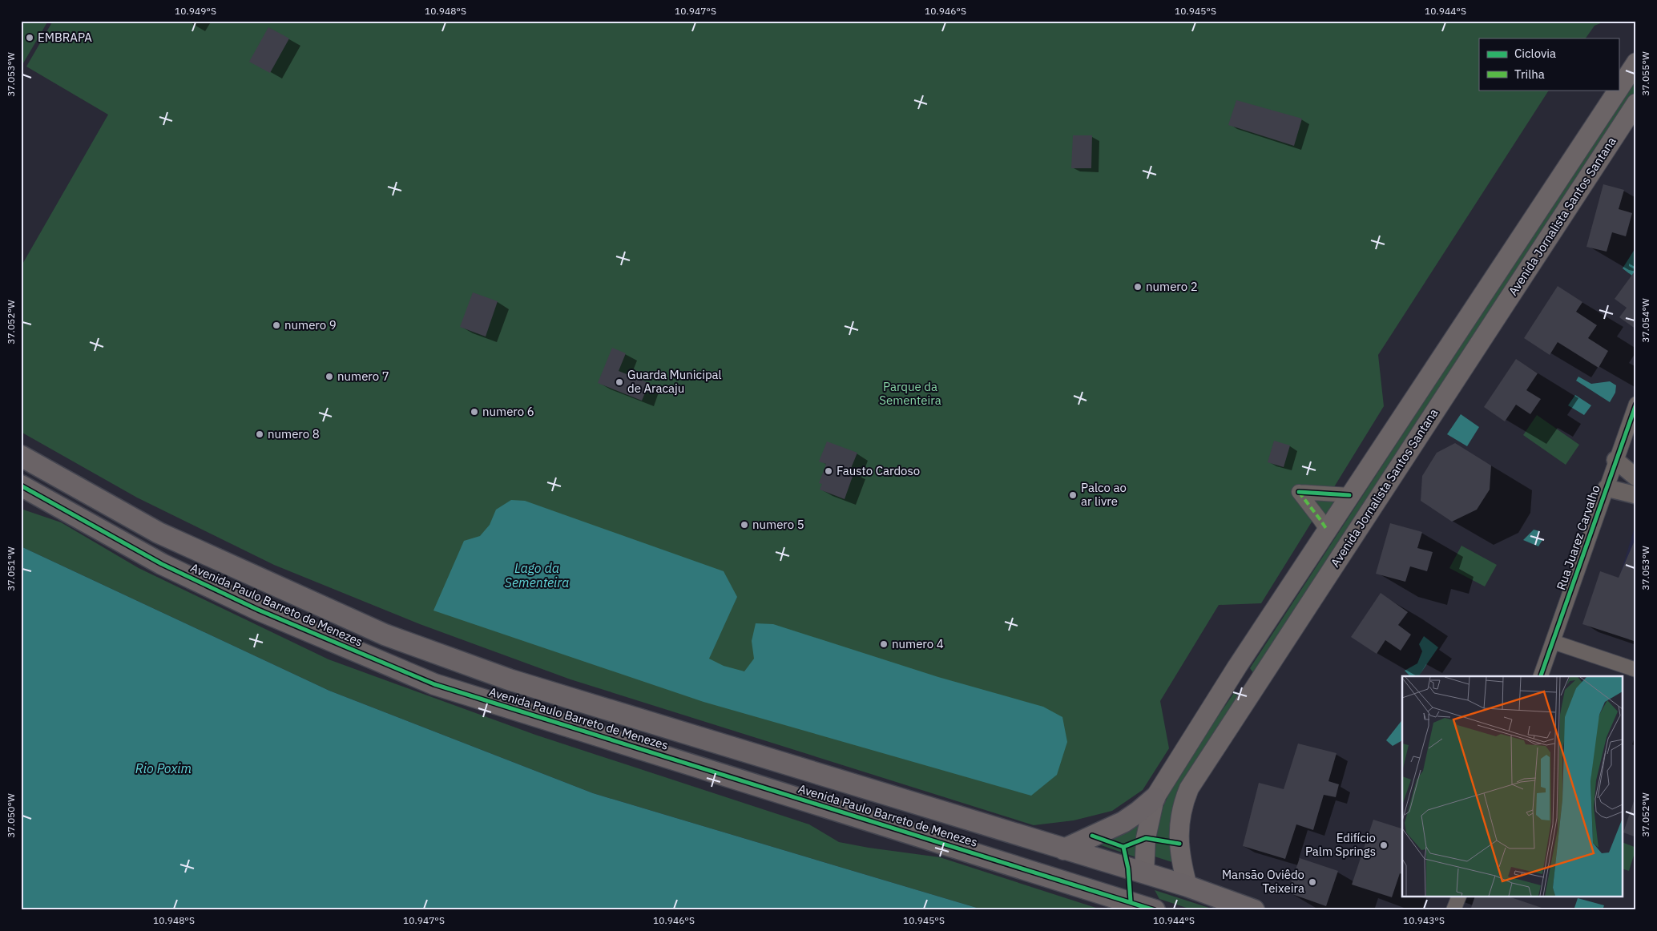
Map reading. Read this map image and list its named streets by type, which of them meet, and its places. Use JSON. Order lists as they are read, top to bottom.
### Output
{
  "streets": {
    "main road": ["Avenida Jornalista Santos Santana", "Avenida Paulo Barreto de Menezes"],
    "street": ["Rua Juarez Carvalho"]
  },
  "crossings": [
    ["Avenida Jornalista Santos Santana", "Avenida Paulo Barreto de Menezes"]
  ],
  "water": ["Lago da Sementeira", "Rio Poxim"],
  "parks": ["Parque da Sementeira"],
  "places": [
    "EMBRAPA",
    "numero 2",
    "numero 9",
    "numero 7",
    "Guarda Municipal de Aracaju",
    "numero 6",
    "numero 8",
    "Fausto Cardoso",
    "Palco ao ar livre",
    "numero 5",
    "numero 4",
    "Edifício Palm Springs",
    "Mansão Oviêdo Teixeira"
  ],
  "legend": ["Ciclovia", "Trilha"],
  "coordinates": [
    "10.949°S",
    "10.948°S",
    "10.947°S",
    "10.946°S",
    "10.945°S",
    "10.944°S",
    "37.055°W",
    "37.053°W",
    "37.054°W",
    "37.052°W",
    "37.051°W",
    "37.050°W",
    "10.943°S"
  ]
}
